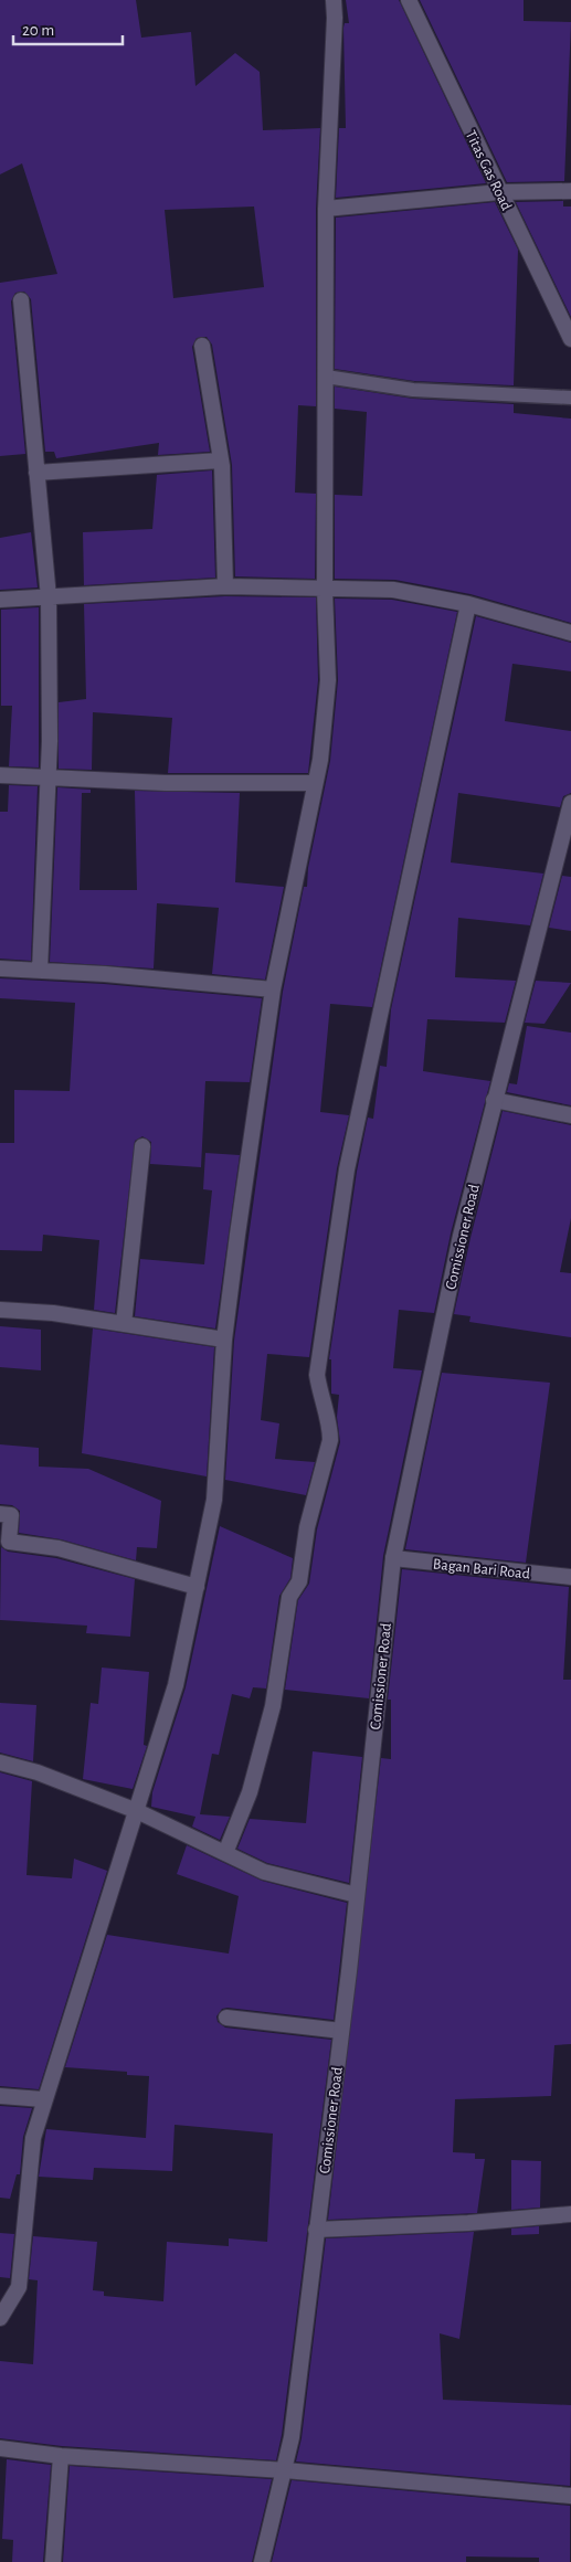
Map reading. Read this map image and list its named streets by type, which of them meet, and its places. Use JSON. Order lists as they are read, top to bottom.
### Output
{
  "streets": {
    "street": ["Titas Gas Road", "Comissioner Road", "Bagan Bari Road"]
  },
  "crossings": [
    ["Comissioner Road", "Bagan Bari Road"]
  ],
  "scale_bar": "20 m"
}
